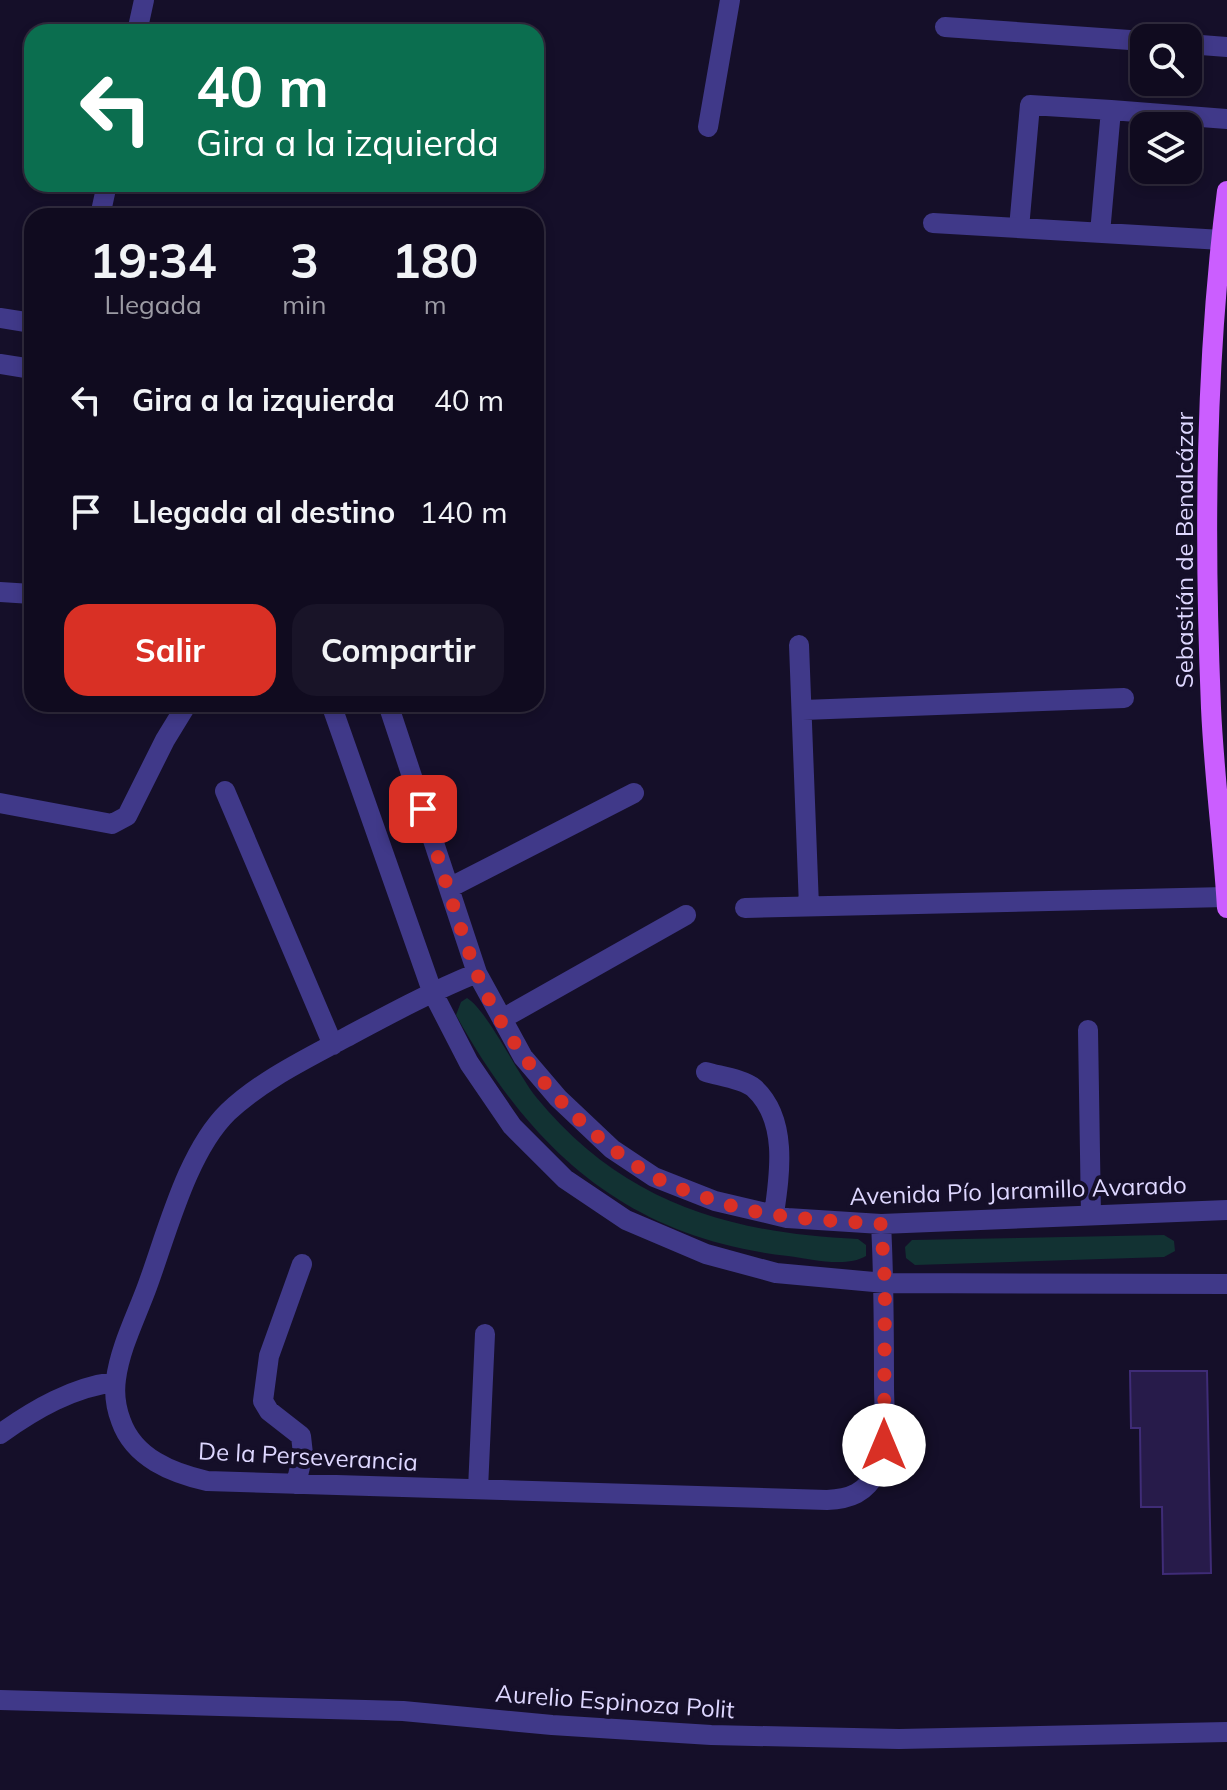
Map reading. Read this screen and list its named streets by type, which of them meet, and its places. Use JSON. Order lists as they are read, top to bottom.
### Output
{
  "streets": {
    "main road": ["Sebastián de Benalcázar"],
    "street": ["Avenida Pío Jaramillo Avarado", "De la Perseverancia", "Aurelio Espinoza Polit"]
  },
  "crossings": [
    ["Avenida Pío Jaramillo Avarado", "De la Perseverancia"]
  ],
  "page": {
    "turn": ["40 m", "Gira a la izquierda"],
    "eta": [
      "19:34",
      "Llegada",
      "3",
      "min",
      "180",
      "m"
    ],
    "list": [
      {
        "name": "Gira a la izquierda",
        "value": "40 m"
      },
      {
        "name": "Llegada al destino",
        "value": "140 m"
      }
    ],
    "buttons": ["Salir", "Compartir"]
  }
}
